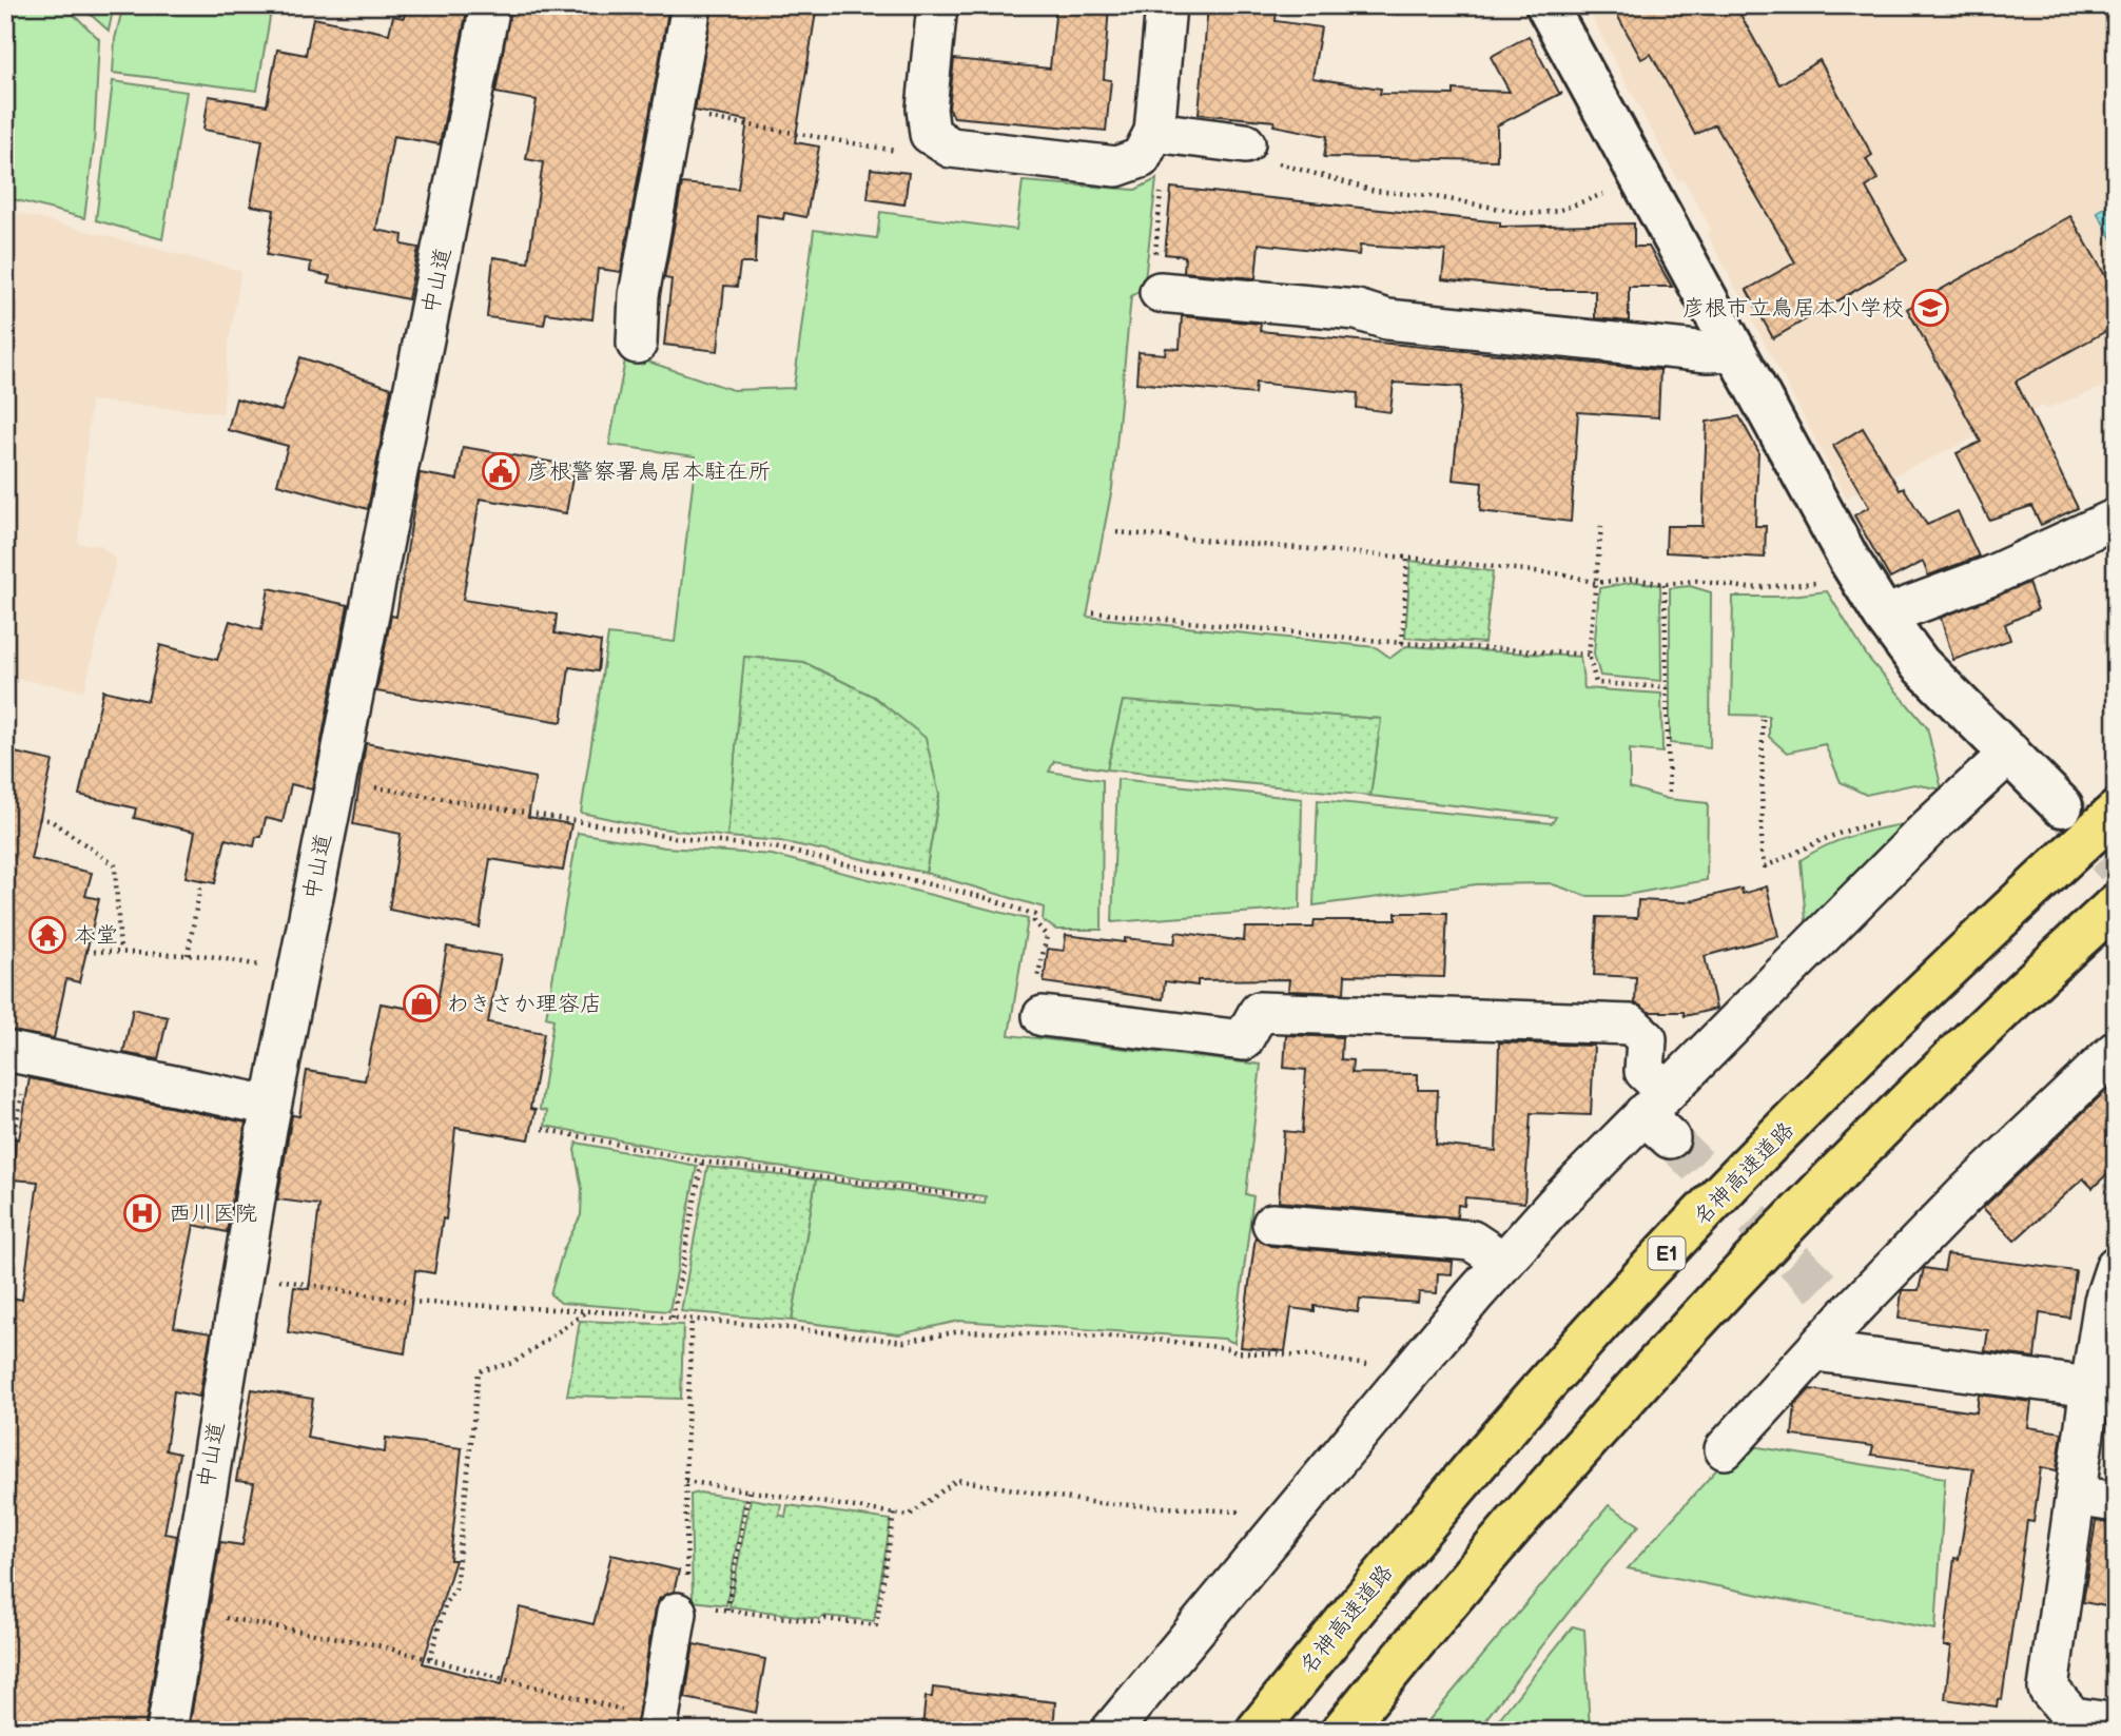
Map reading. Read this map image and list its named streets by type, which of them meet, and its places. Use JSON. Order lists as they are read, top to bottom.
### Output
{
  "streets": {
    "highway": ["名神高速道路", "E1"],
    "street": ["中山道"]
  },
  "places": {
    "school or university": ["彦根市立鳥居本小学校"],
    "public building": ["彦根警察署鳥居本駐在所"],
    "temple": ["本堂"],
    "shop": ["わきさか理容店"],
    "hospital": ["西川医院"]
  }
}
